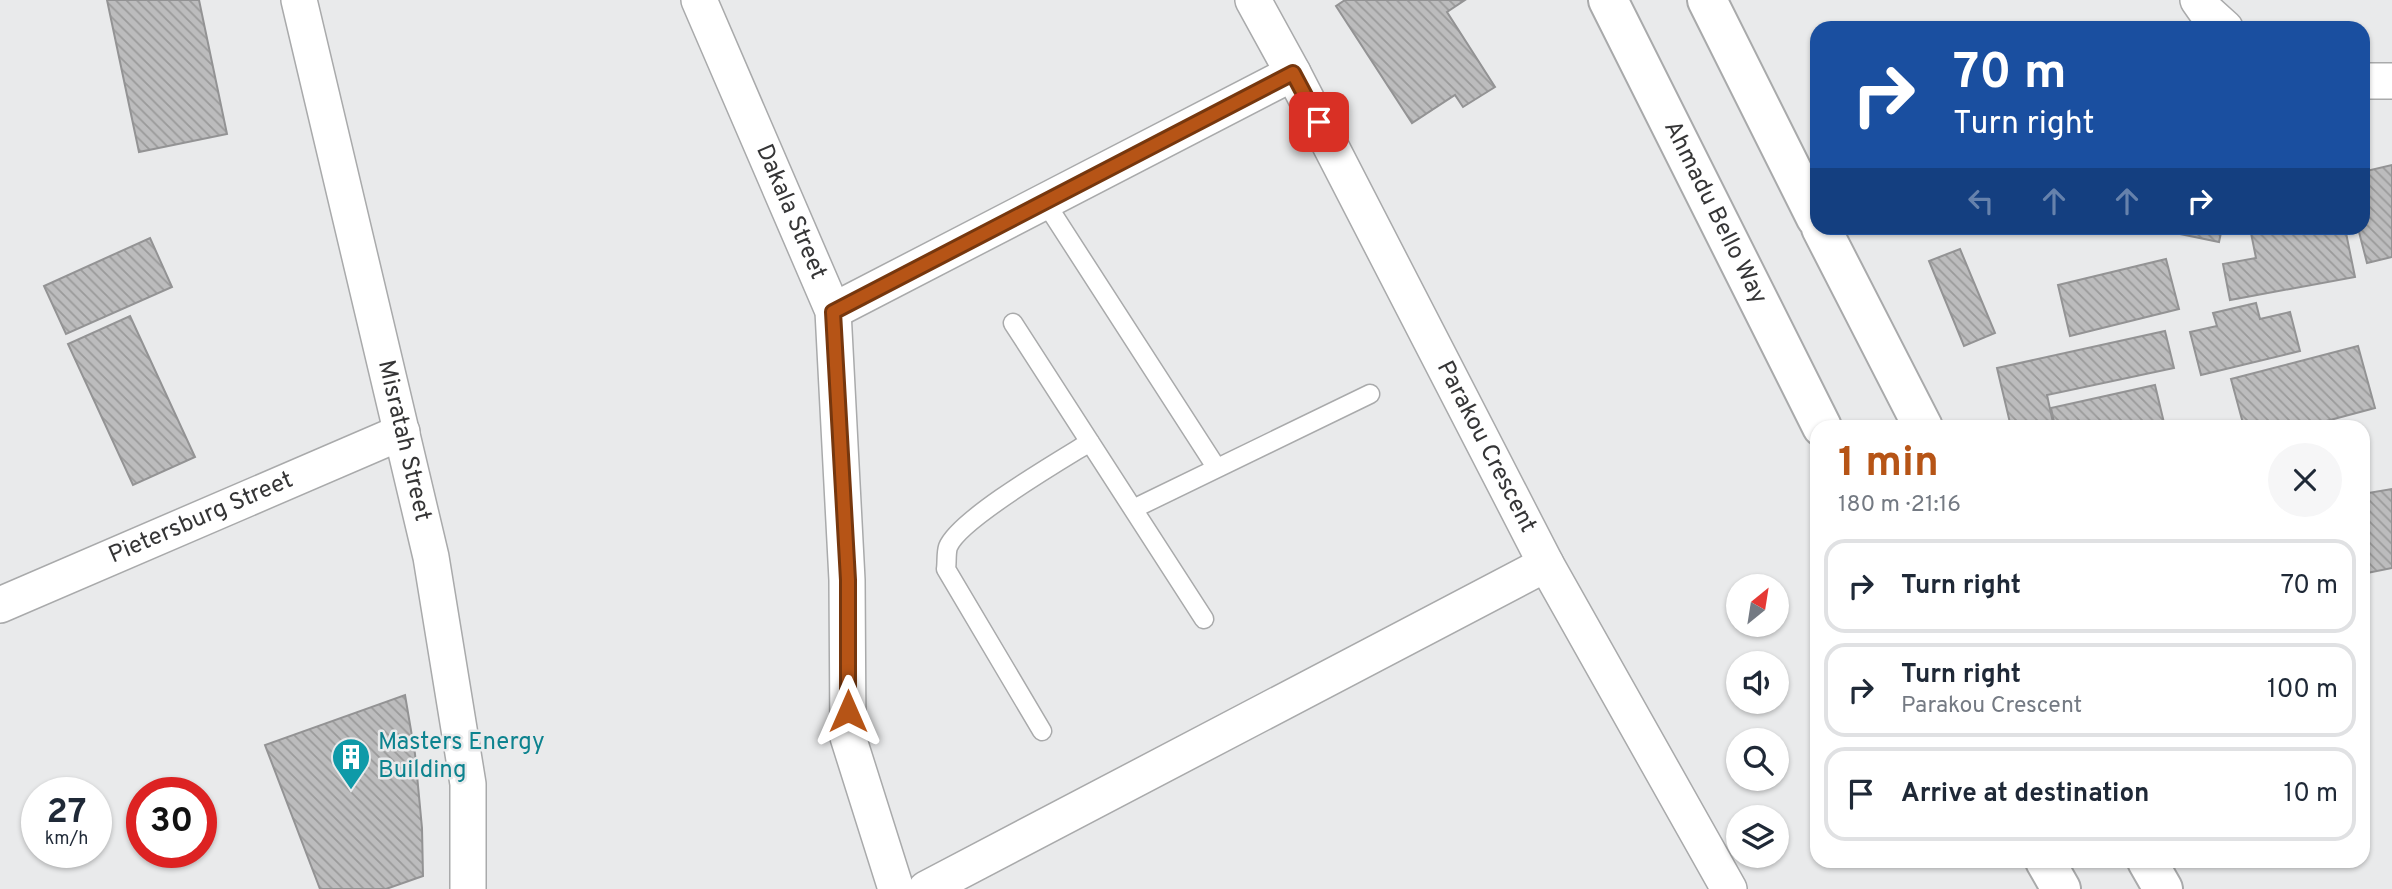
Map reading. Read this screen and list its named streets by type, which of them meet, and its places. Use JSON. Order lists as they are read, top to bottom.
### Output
{
  "streets": {
    "main road": ["Ahmadu Bello Way"],
    "street": [
      "Dakala Street",
      "Misratah Street",
      "Parakou Crescent",
      "Pietersburg Street"
    ]
  },
  "crossings": [
    ["Misratah Street", "Pietersburg Street"]
  ],
  "places": {
    "building": ["Masters Energy Building"]
  },
  "north": "top right",
  "page": {
    "turn": ["70 m", "Turn right"],
    "heading": ["1 min", "180 m · 21:16"],
    "list": [
      {
        "name": "Turn right",
        "value": "70 m"
      },
      {
        "name": "Turn right",
        "note": "Parakou Crescent",
        "value": "100 m"
      },
      {
        "name": "Arrive at destination",
        "value": "10 m"
      }
    ],
    "speed": "27 km/h",
    "limit": "30"
  }
}
